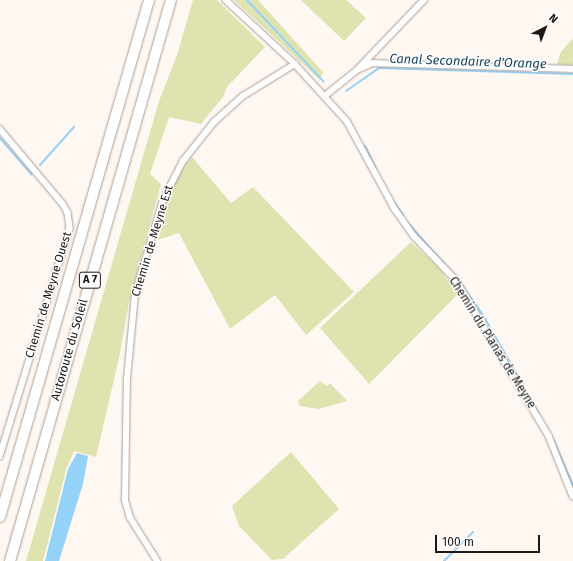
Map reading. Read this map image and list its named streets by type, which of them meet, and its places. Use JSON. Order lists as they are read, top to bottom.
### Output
{
  "streets": {
    "highway": ["A 7", "Autoroute du Soleil"],
    "street": ["Chemin de Meyne Est", "Chemin de Meyne Ouest", "Chemin du Planas de Meyne"]
  },
  "crossings": [
    ["Chemin de Meyne Est", "Chemin du Planas de Meyne"]
  ],
  "water": ["Canal Secondaire d'Orange"],
  "scale_bar": "100 m",
  "north": "top right"
}
